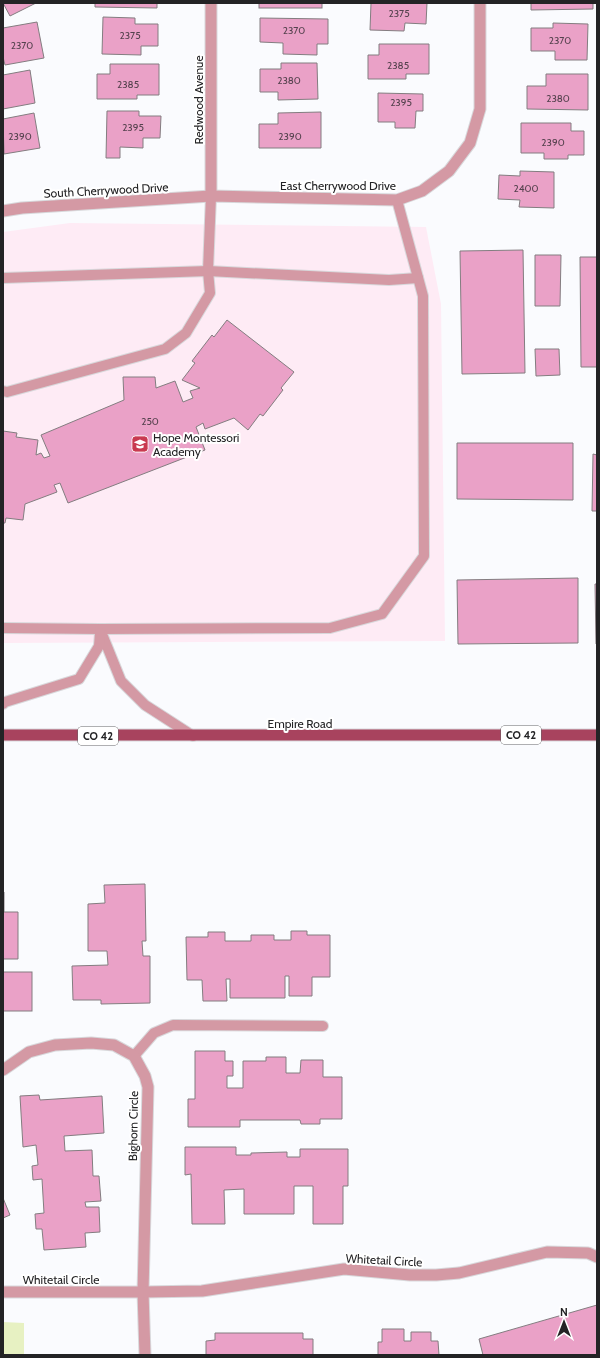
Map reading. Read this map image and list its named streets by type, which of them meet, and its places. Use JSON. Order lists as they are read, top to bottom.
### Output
{
  "streets": {
    "main road": ["Empire Road", "CO 42"],
    "street": [
      "Redwood Avenue",
      "East Cherrywood Drive",
      "South Cherrywood Drive",
      "Bighorn Circle",
      "Whitetail Circle"
    ]
  },
  "crossings": [
    ["Redwood Avenue", "East Cherrywood Drive"],
    ["Redwood Avenue", "South Cherrywood Drive"],
    ["East Cherrywood Drive", "South Cherrywood Drive"],
    ["Bighorn Circle", "Whitetail Circle"]
  ],
  "places": {
    "school or university": ["Hope Montessori Academy"]
  },
  "house_numbers": [
    "2375",
    "2370",
    "2375",
    "2370",
    "2370",
    "2385",
    "2380",
    "2385",
    "2380",
    "2395",
    "2395",
    "2390",
    "2390",
    "2390",
    "2400",
    "250"
  ],
  "north": "top"
}
